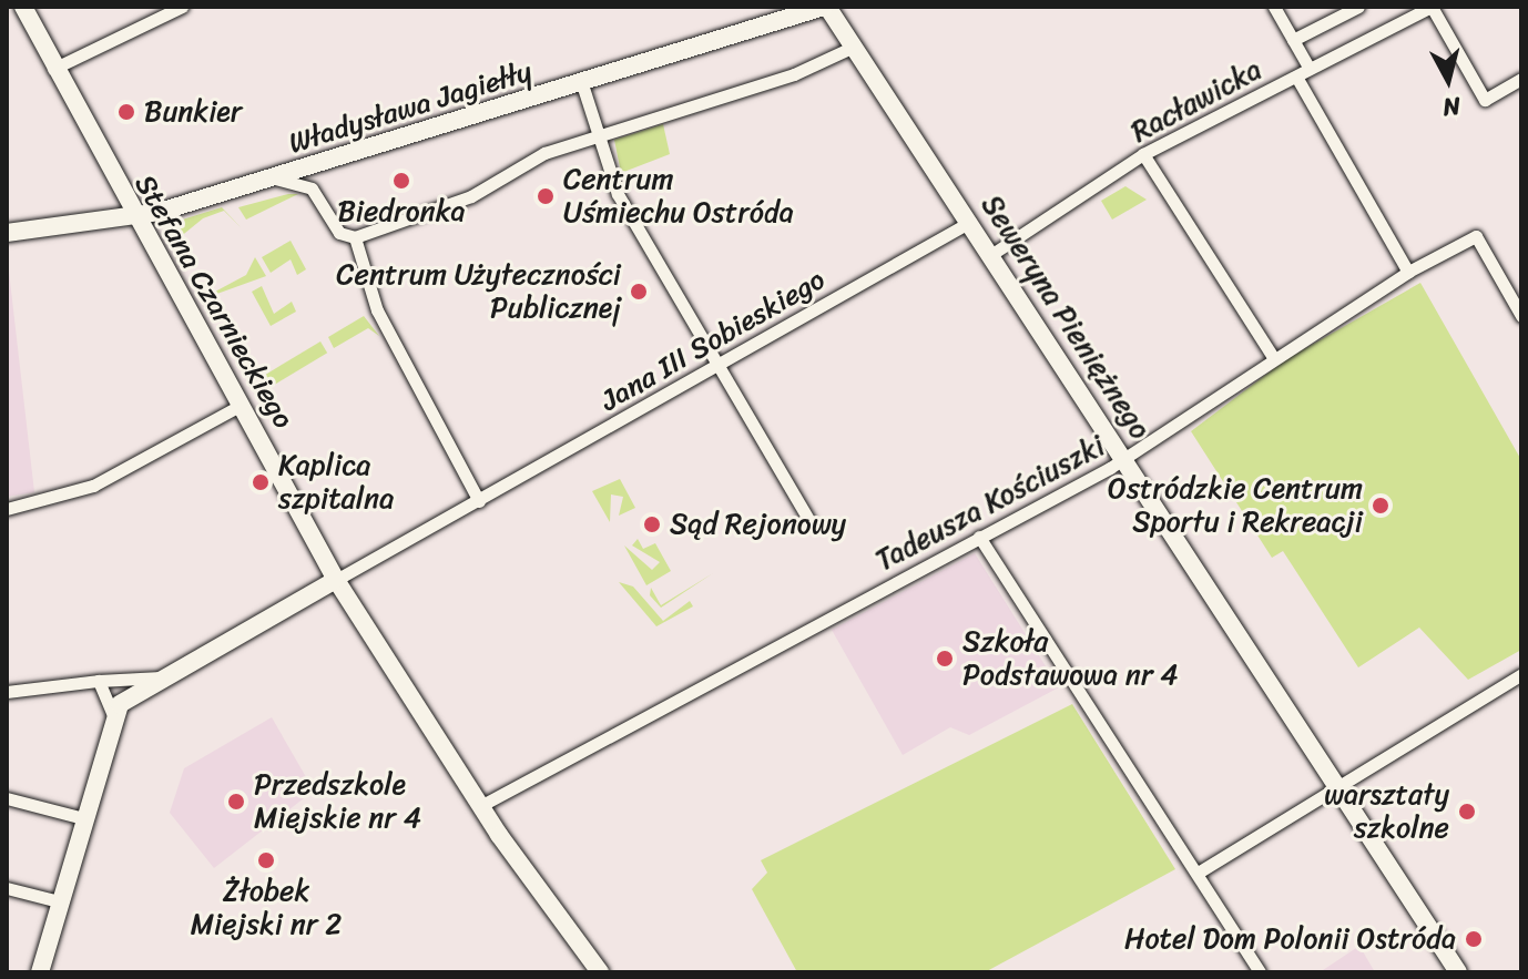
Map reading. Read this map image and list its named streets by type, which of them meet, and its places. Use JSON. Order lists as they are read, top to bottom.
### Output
{
  "streets": {
    "street": [
      "Racławicka",
      "Władysława Jagiełły",
      "Stefana Czarnieckiego",
      "Seweryna Pieniężnego",
      "Jana III Sobieskiego",
      "Tadeusza Kościuszki"
    ]
  },
  "crossings": [
    ["Racławicka", "Seweryna Pieniężnego"],
    ["Władysława Jagiełły", "Stefana Czarnieckiego"],
    ["Władysława Jagiełły", "Seweryna Pieniężnego"],
    ["Stefana Czarnieckiego", "Jana III Sobieskiego"],
    ["Stefana Czarnieckiego", "Tadeusza Kościuszki"],
    ["Seweryna Pieniężnego", "Jana III Sobieskiego"],
    ["Seweryna Pieniężnego", "Tadeusza Kościuszki"]
  ],
  "places": [
    "Bunkier",
    "Biedronka",
    "Centrum Uśmiechu Ostróda",
    "Centrum Użyteczności Publicznej",
    "Kaplica szpitalna",
    "Ostródzkie Centrum Sportu i Rekreacji",
    "Sąd Rejonowy",
    "Szkoła Podstawowa nr 4",
    "Przedszkole Miejskie nr 4",
    "warsztaty szkolne",
    "Żłobek Miejski nr 2",
    "Hotel Dom Polonii Ostróda"
  ],
  "north": "bottom"
}
